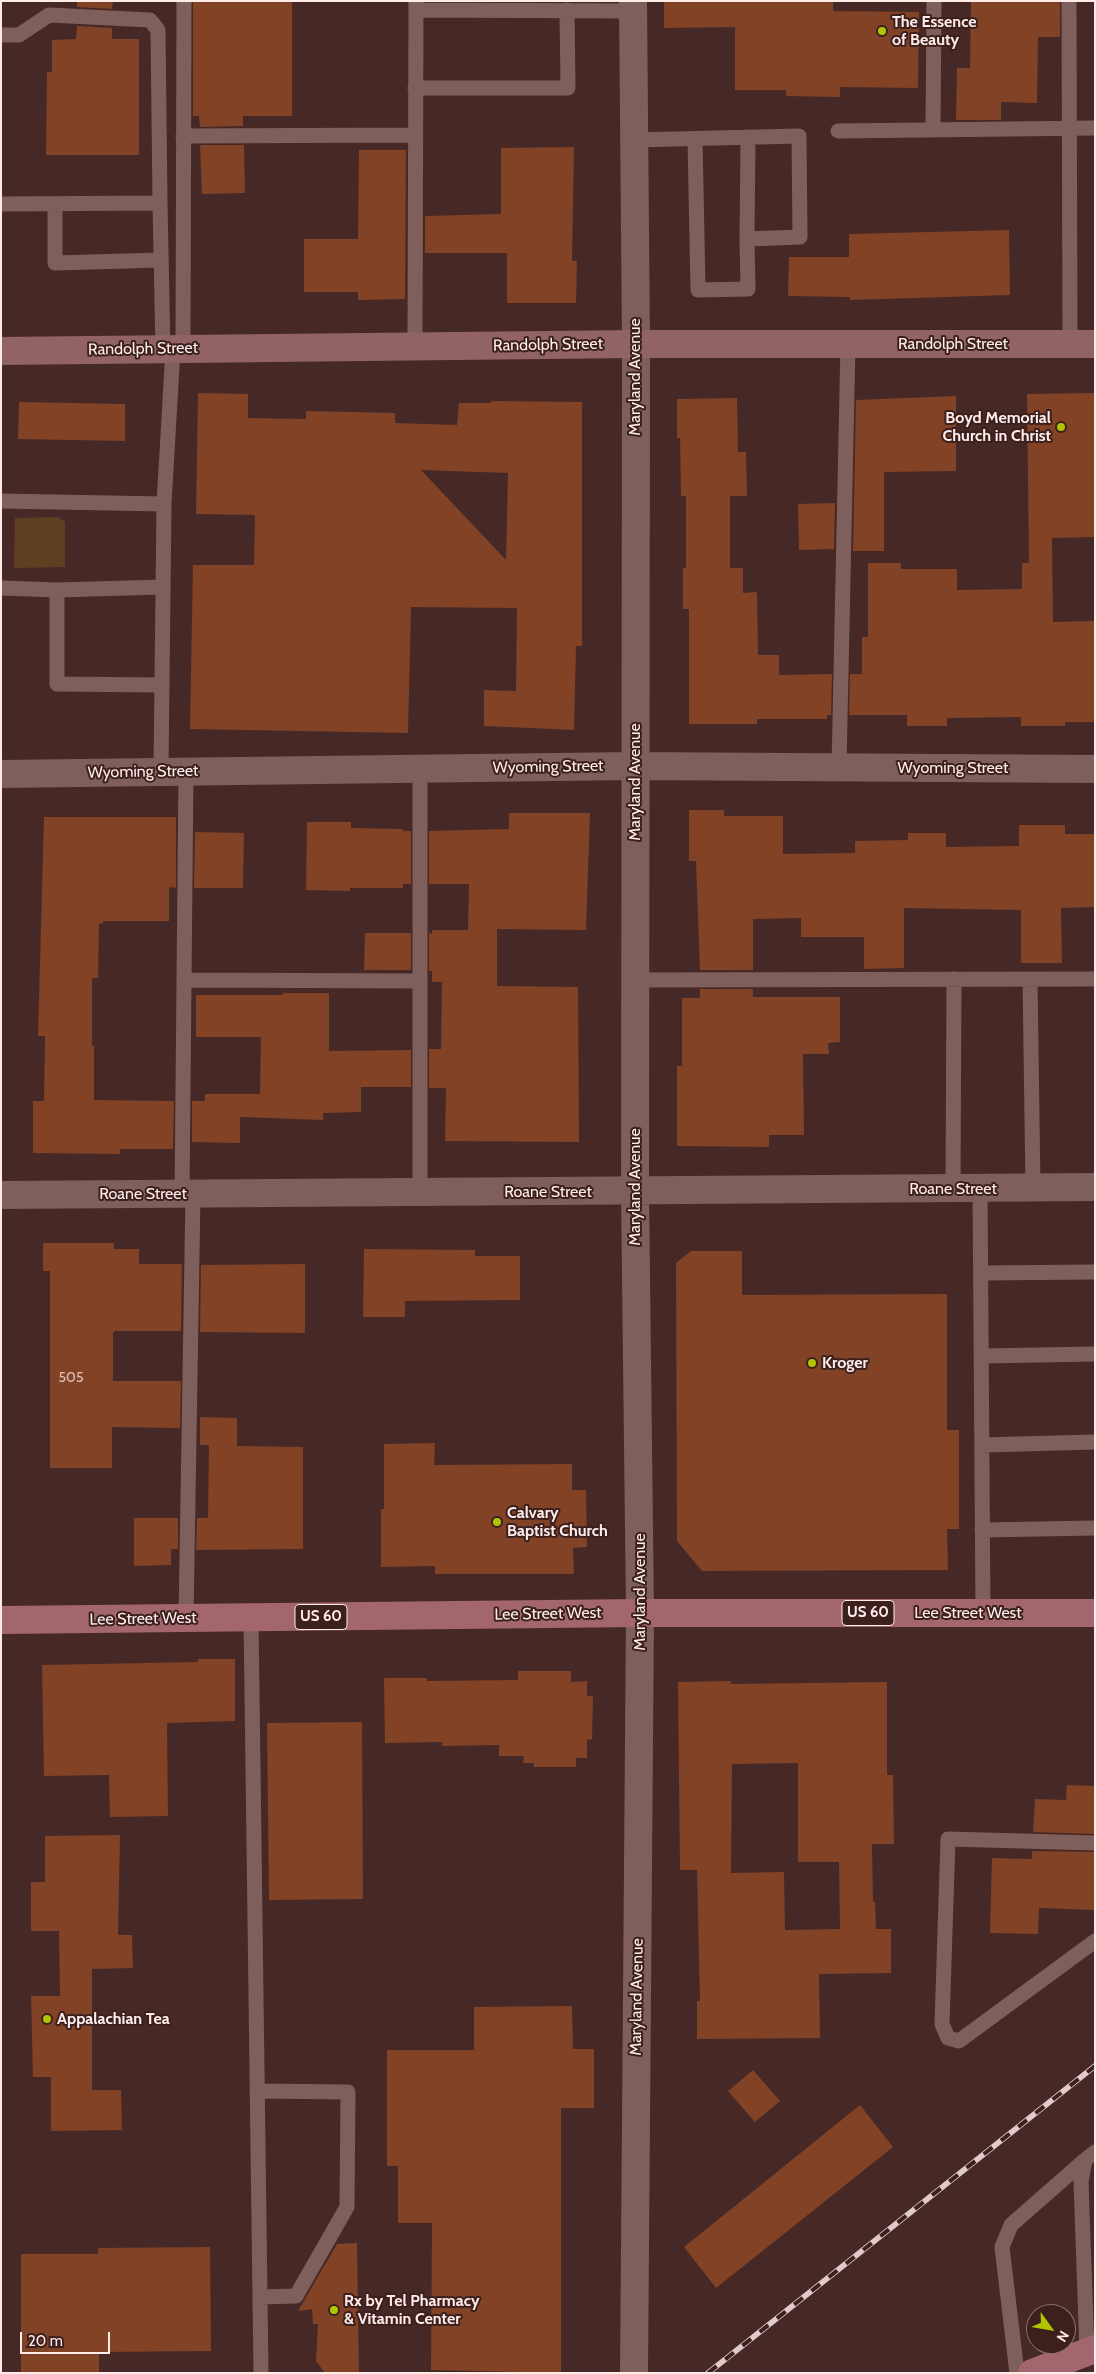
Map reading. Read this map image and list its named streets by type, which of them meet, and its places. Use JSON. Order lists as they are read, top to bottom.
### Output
{
  "streets": {
    "main road": ["Randolph Street", "US 60", "Lee Street West"],
    "street": ["Maryland Avenue", "Wyoming Street", "Roane Street"]
  },
  "crossings": [
    ["Randolph Street", "Maryland Avenue"],
    ["Maryland Avenue", "Wyoming Street"],
    ["Maryland Avenue", "Roane Street"],
    ["Maryland Avenue", "Lee Street West"]
  ],
  "places": [
    "The Essence of Beauty",
    "Boyd Memorial Church in Christ",
    "Kroger",
    "Calvary Baptist Church",
    "Appalachian Tea",
    "Rx by Tel Pharmacy & Vitamin Center"
  ],
  "house_numbers": ["505"],
  "scale_bar": "20 m",
  "north": "bottom right"
}
